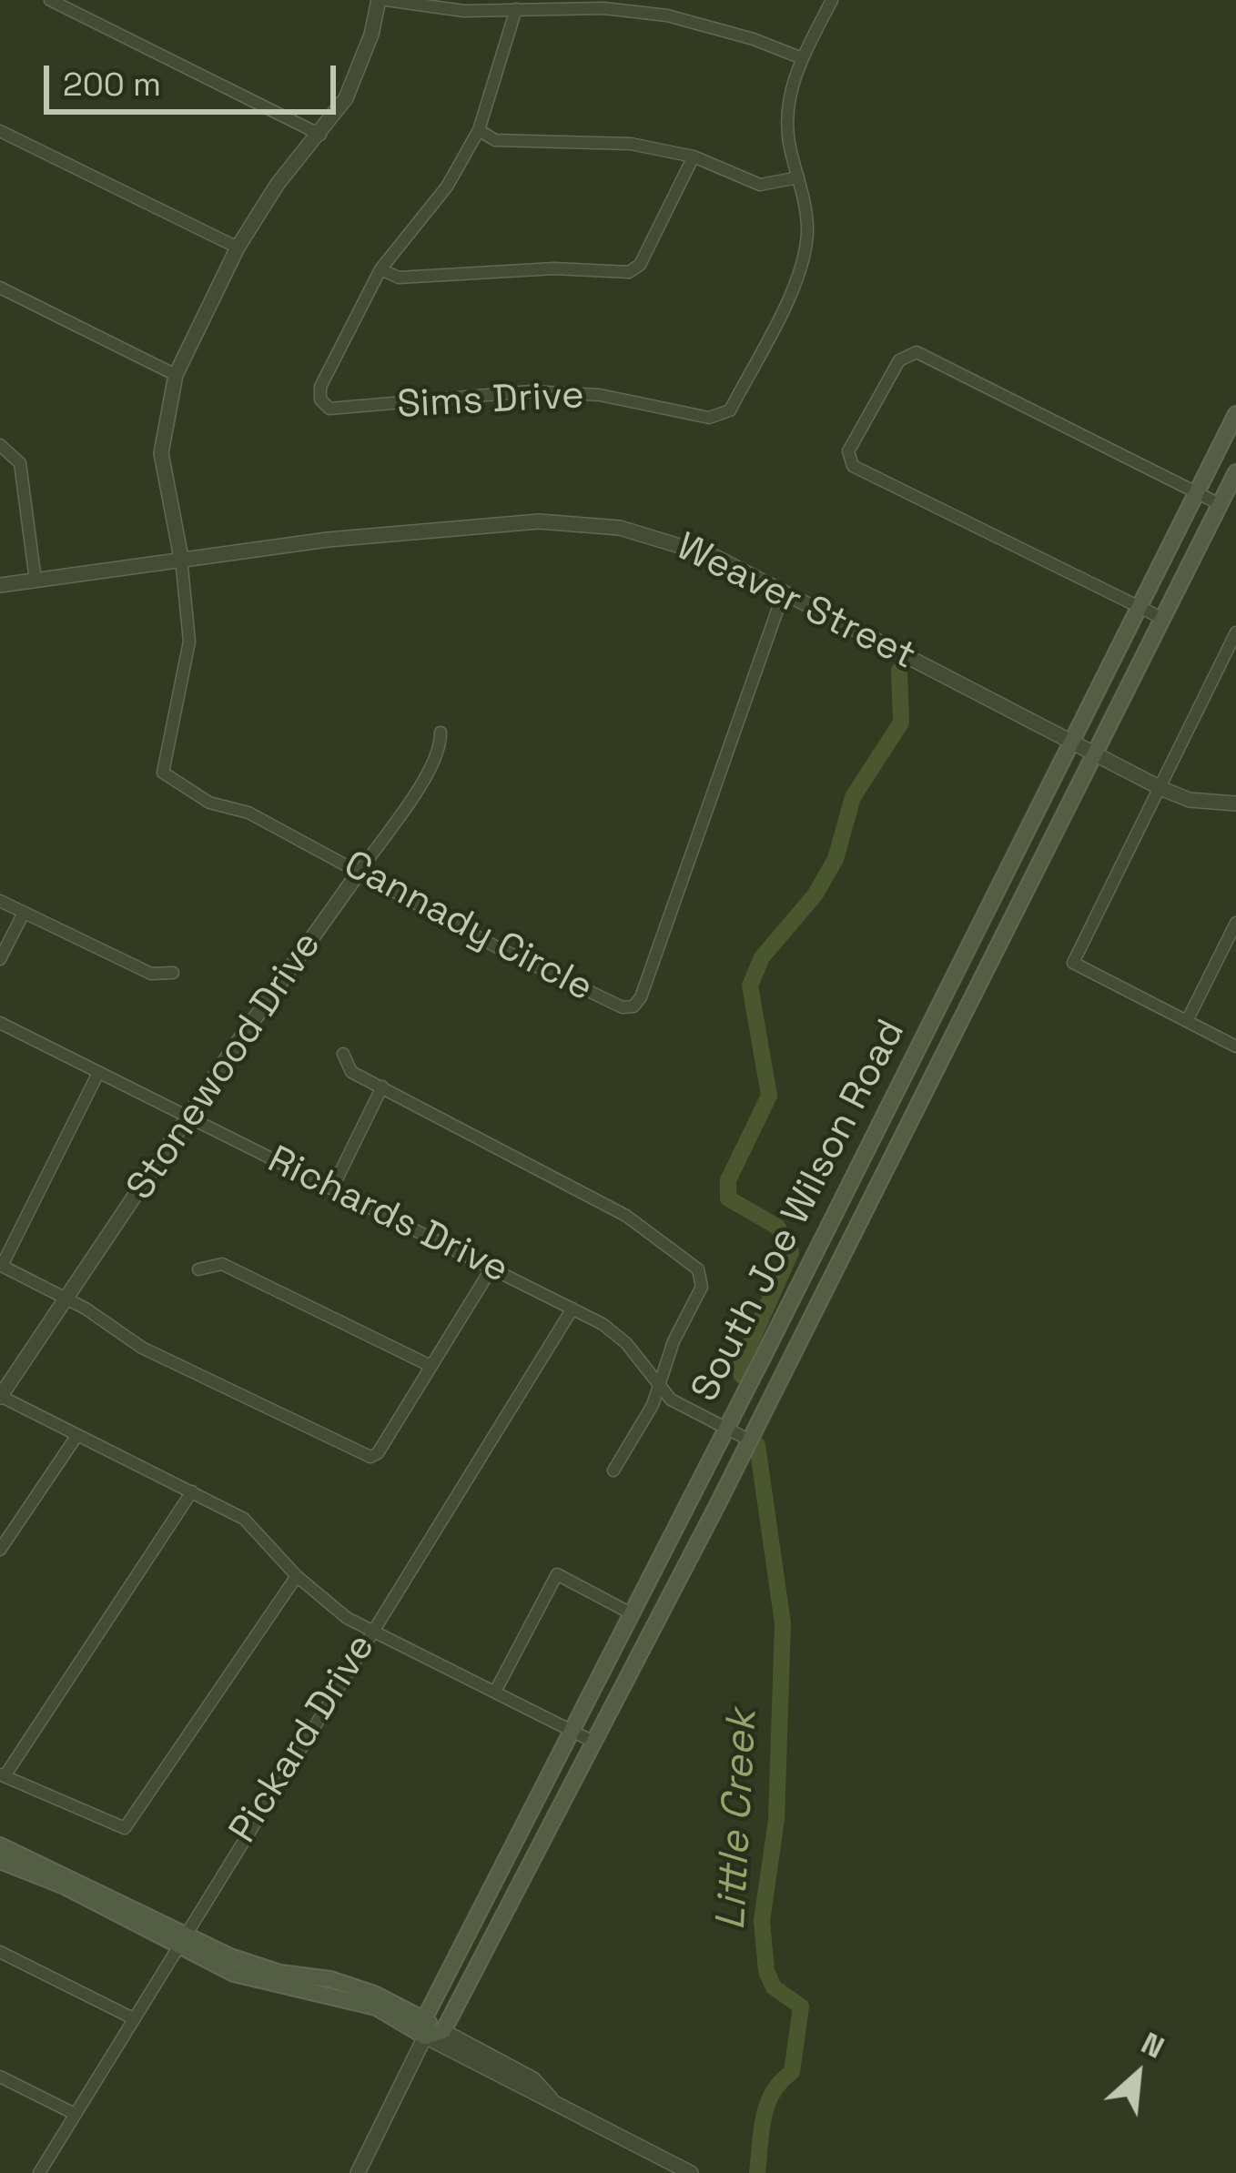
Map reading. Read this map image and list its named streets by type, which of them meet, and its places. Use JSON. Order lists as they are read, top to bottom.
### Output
{
  "streets": {
    "main road": ["South Joe Wilson Road"],
    "street": [
      "Sims Drive",
      "Weaver Street",
      "Cannady Circle",
      "Stonewood Drive",
      "Richards Drive",
      "Pickard Drive"
    ]
  },
  "crossings": [
    ["Weaver Street", "Cannady Circle"],
    ["Weaver Street", "South Joe Wilson Road"],
    ["Cannady Circle", "Stonewood Drive"],
    ["Stonewood Drive", "Richards Drive"],
    ["South Joe Wilson Road", "Richards Drive"],
    ["Richards Drive", "Pickard Drive"]
  ],
  "water": ["Little Creek"],
  "scale_bar": "200 m",
  "north": "top right"
}
